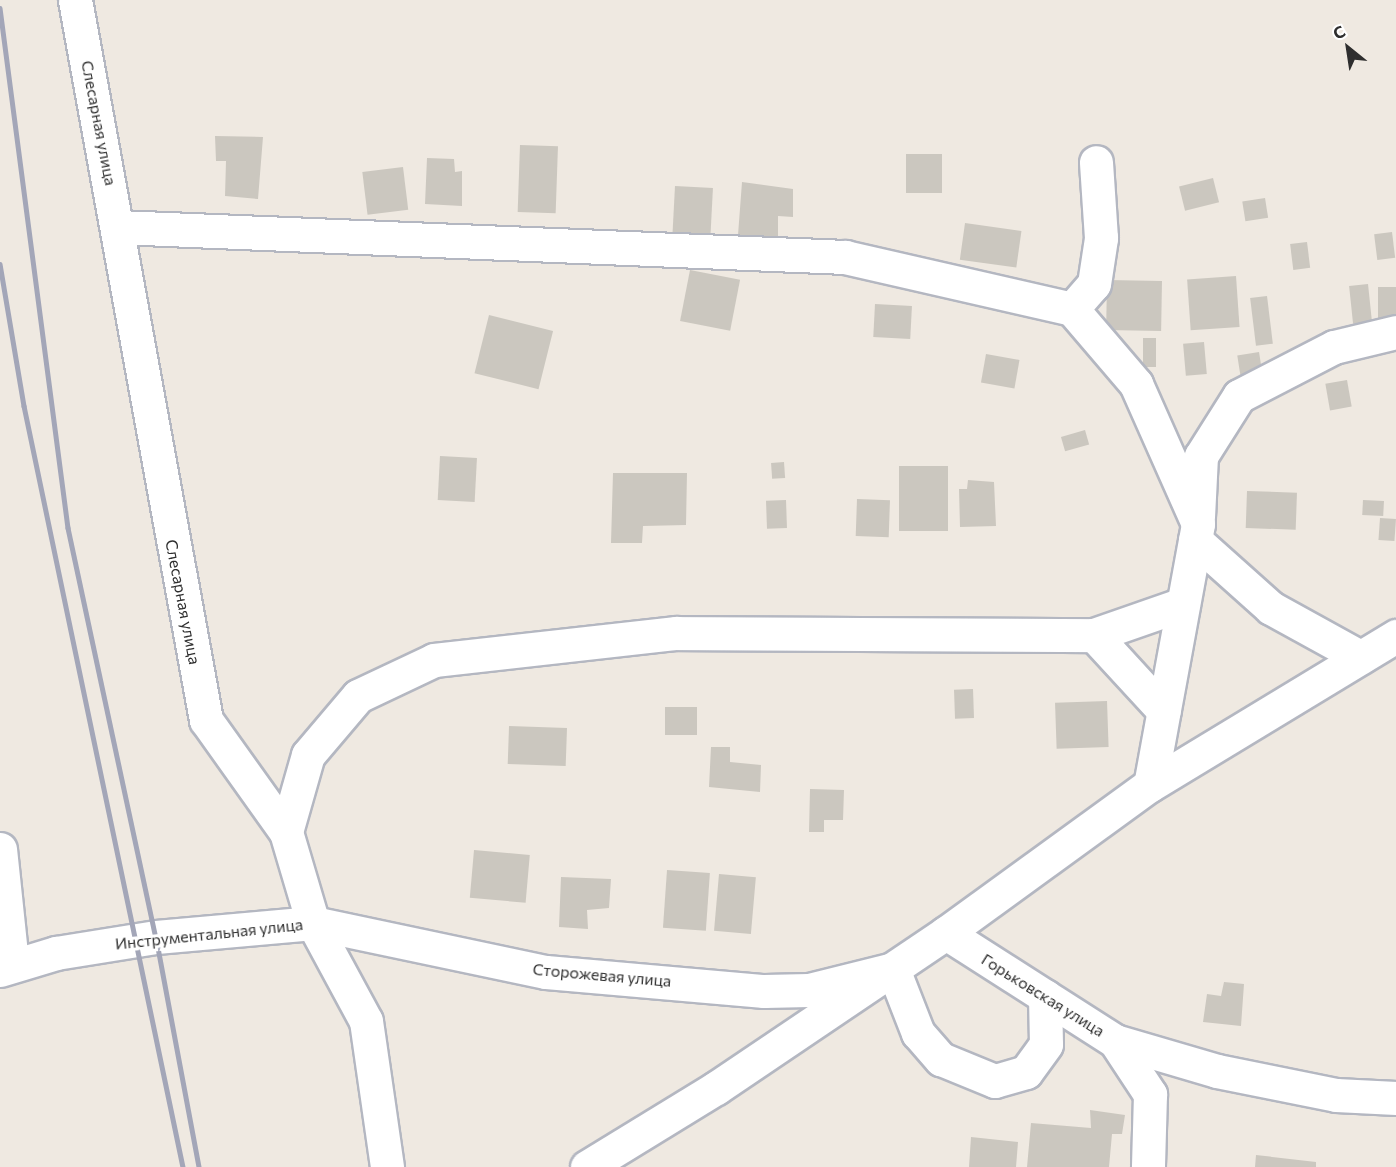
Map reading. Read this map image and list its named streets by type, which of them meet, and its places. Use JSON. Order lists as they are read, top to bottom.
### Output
{
  "streets": {
    "street": [
      "Слесарная улица",
      "Инструментальная улица",
      "Сторожевая улица",
      "Горьковская улица"
    ]
  },
  "crossings": [
    ["Слесарная улица", "Инструментальная улица"],
    ["Слесарная улица", "Сторожевая улица"],
    ["Инструментальная улица", "Сторожевая улица"],
    ["Сторожевая улица", "Горьковская улица"]
  ],
  "north": "top left"
}
